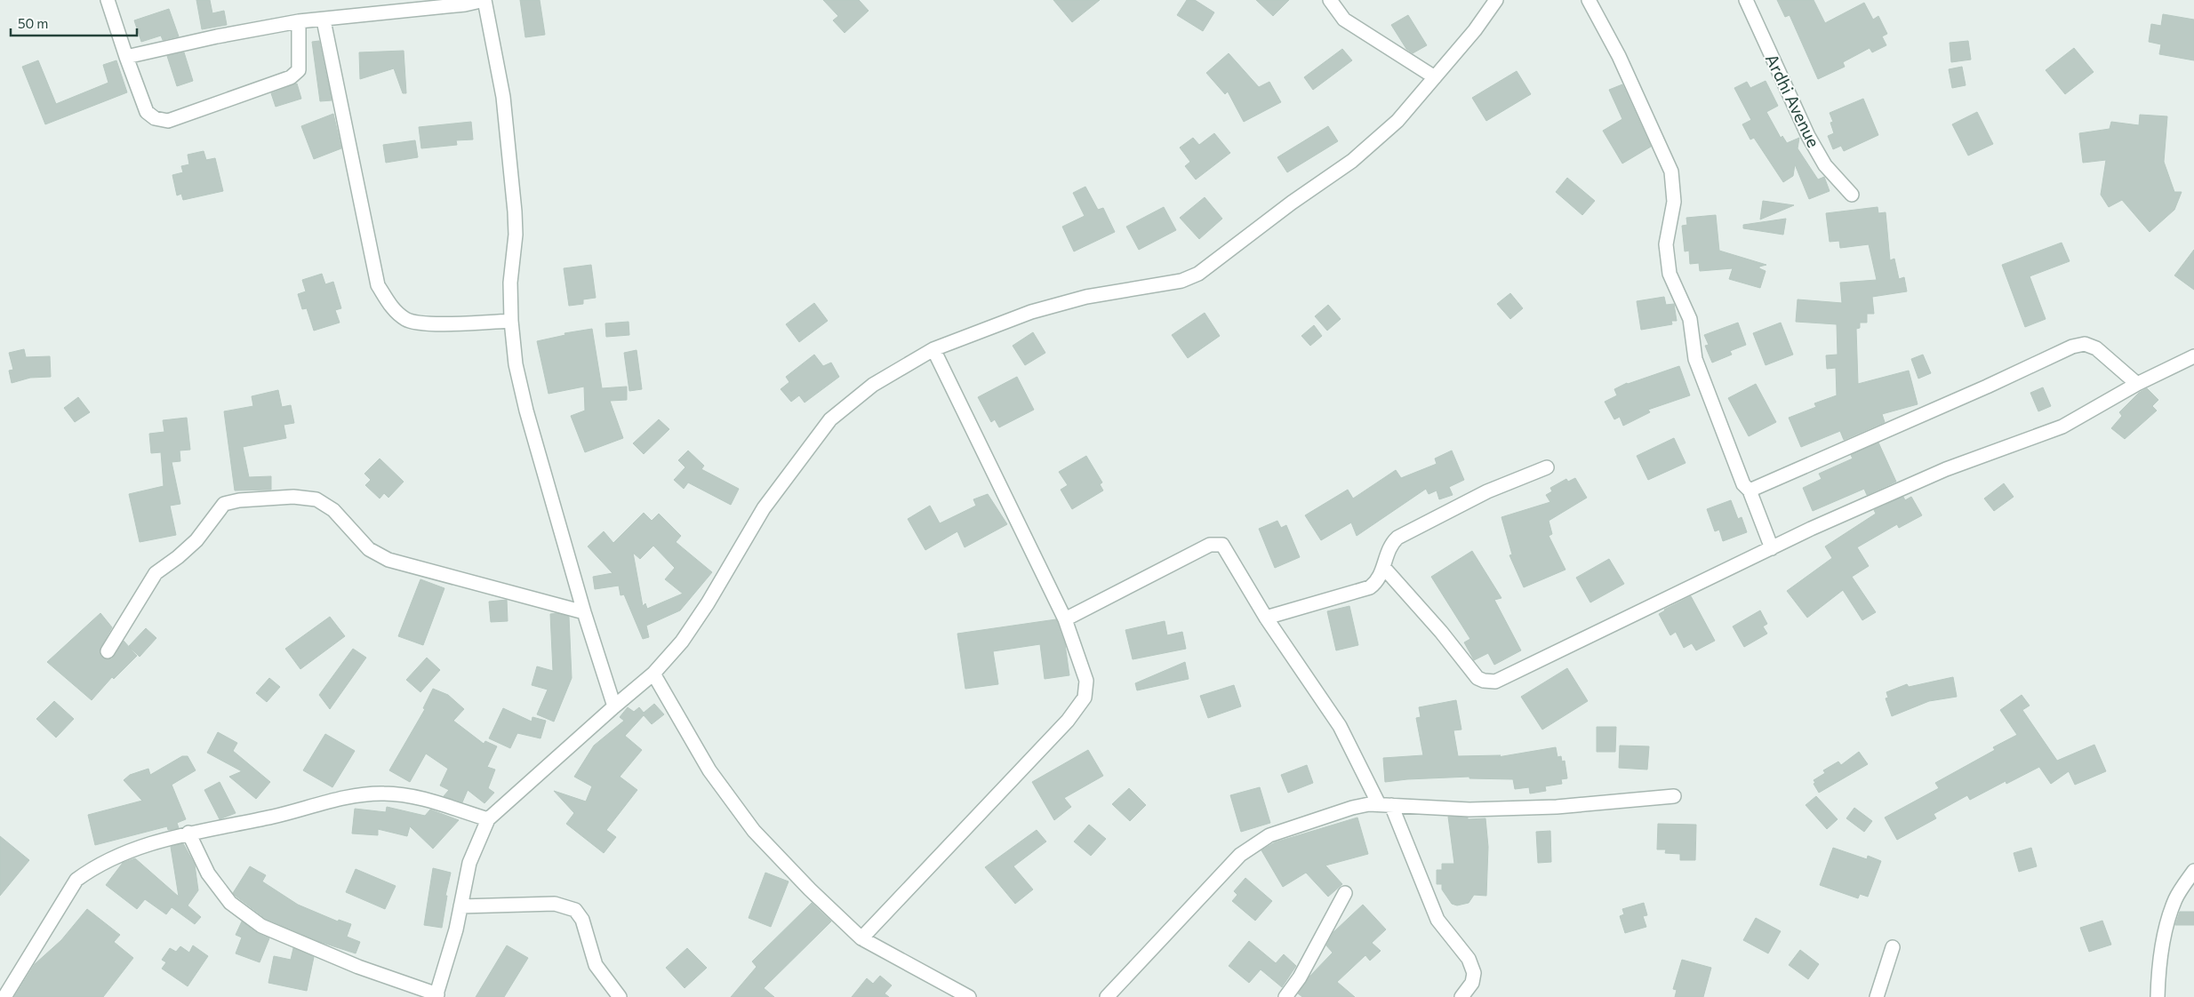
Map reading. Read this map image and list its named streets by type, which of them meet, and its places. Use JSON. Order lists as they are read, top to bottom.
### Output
{
  "streets": {
    "street": ["Ardhi Avenue"]
  },
  "scale_bar": "50 m"
}
